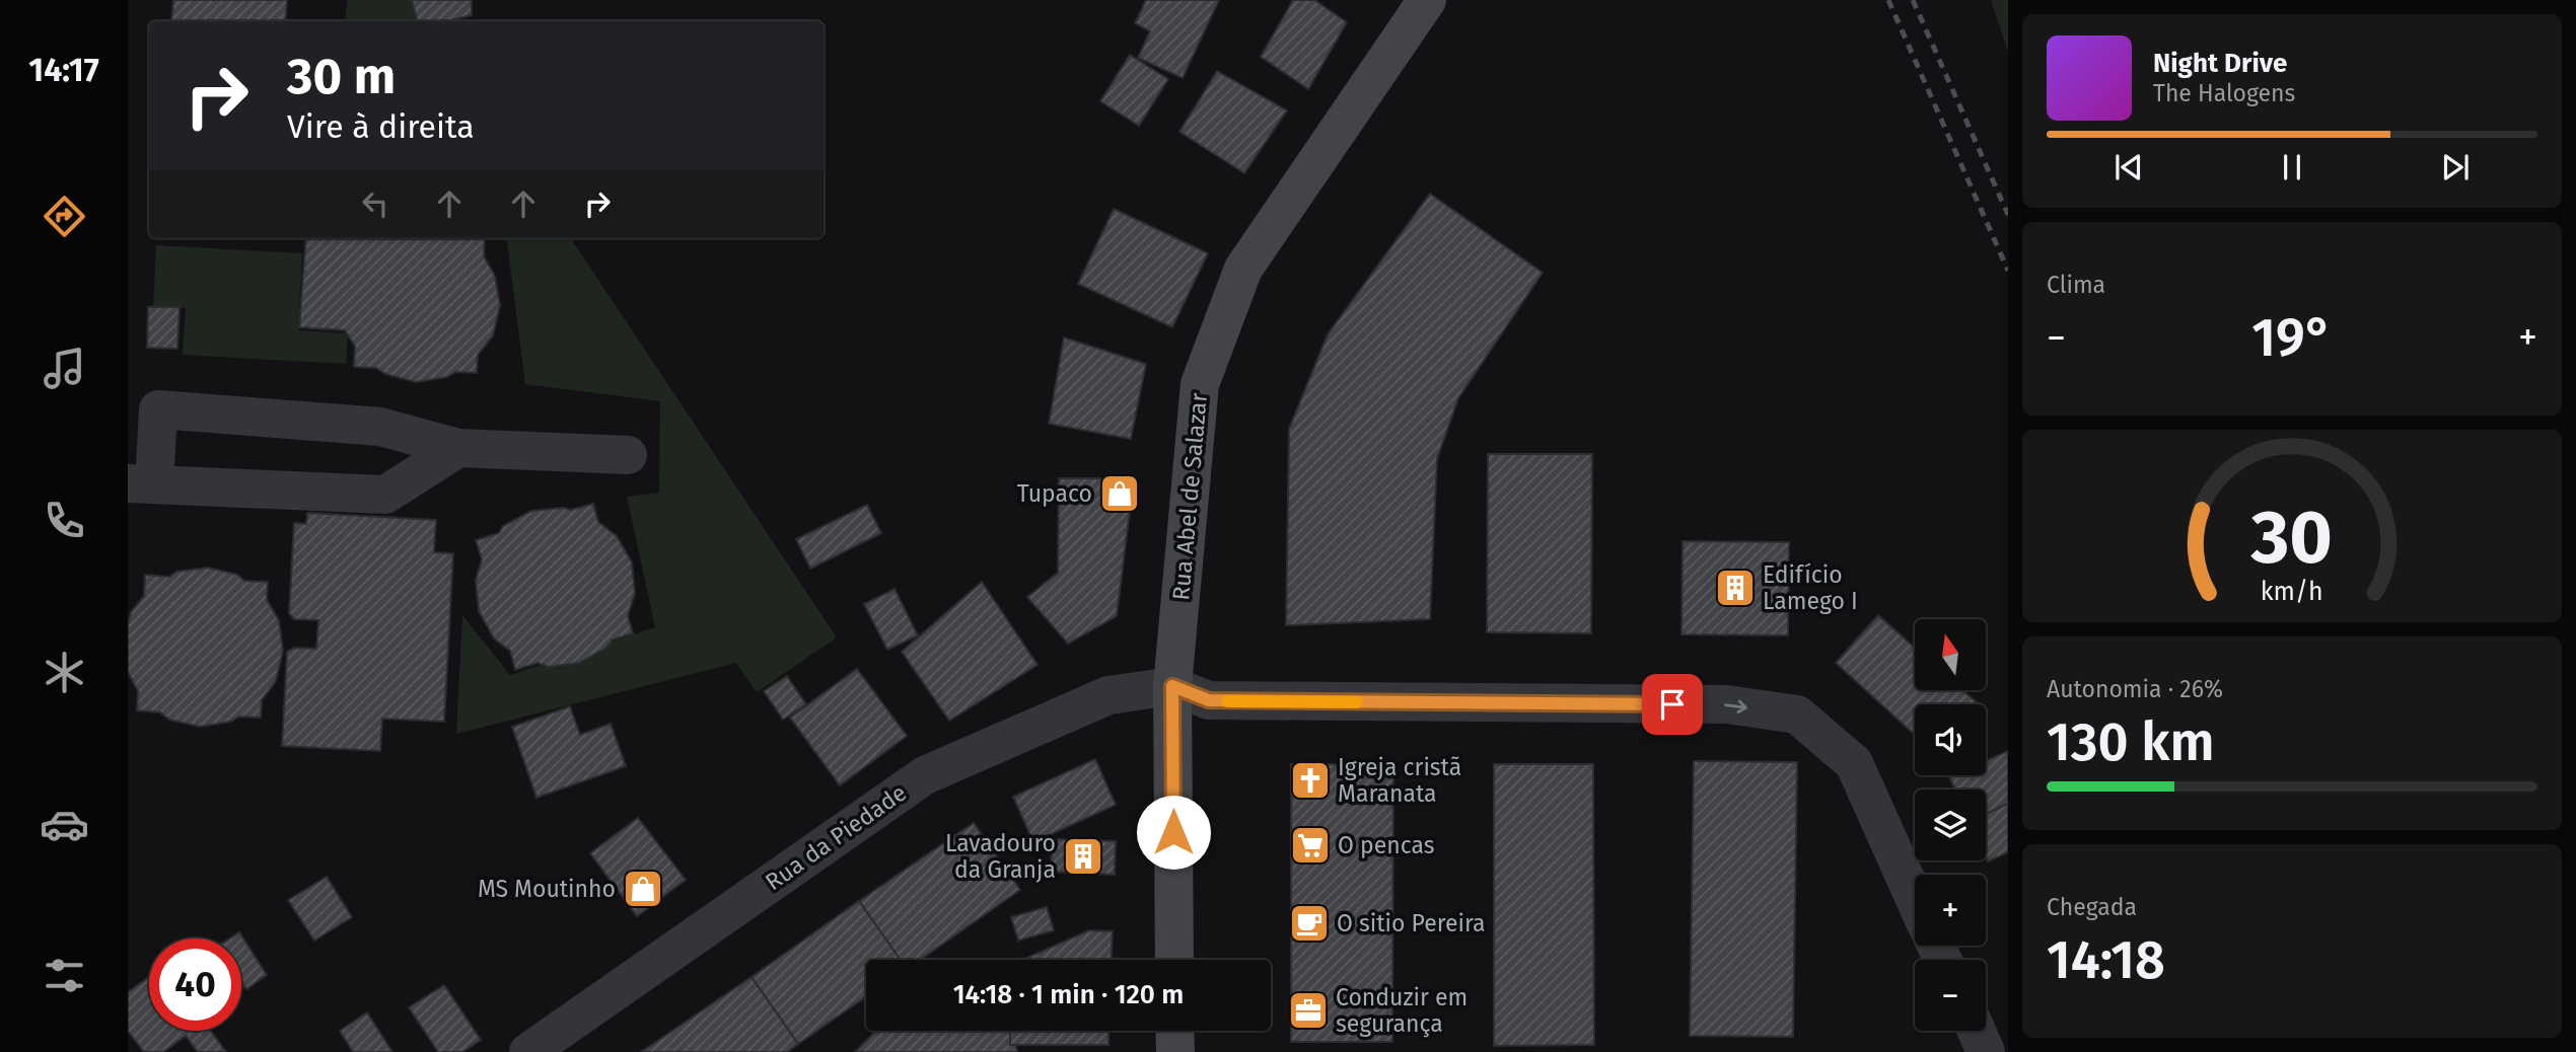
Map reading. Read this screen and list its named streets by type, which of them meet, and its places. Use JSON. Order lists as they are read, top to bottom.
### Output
{
  "streets": {
    "street": ["Rua Abel de Salazar", "Rua da Piedade"]
  },
  "crossings": [
    ["Rua Abel de Salazar", "Rua da Piedade"]
  ],
  "places": {
    "shop": ["Tupaco", "MS Moutinho"],
    "building": ["Edifício Lamego I", "Lavadouro da Granja"],
    "church": ["Igreja cristã Maranata"],
    "supermarket": ["O pencas"],
    "cafe": ["O sitio Pereira"],
    "office": ["Conduzir em segurança"]
  },
  "north": "top",
  "page": {
    "tabs": "14:17",
    "turn": ["30 m", "Vire à direita"],
    "song": ["Night Drive", "The Halogens"],
    "tile": [
      "Clima",
      ["Autonomia · 26%", "130 km"],
      ["Chegada", "14:18"]
    ],
    "heat": ["−", "19°", "+"],
    "map_buttons": ["+", "−"],
    "limit": "40",
    "trip": "14:18 · 1 min · 120 m",
    "gauge": ["30", "km/h"]
  }
}
